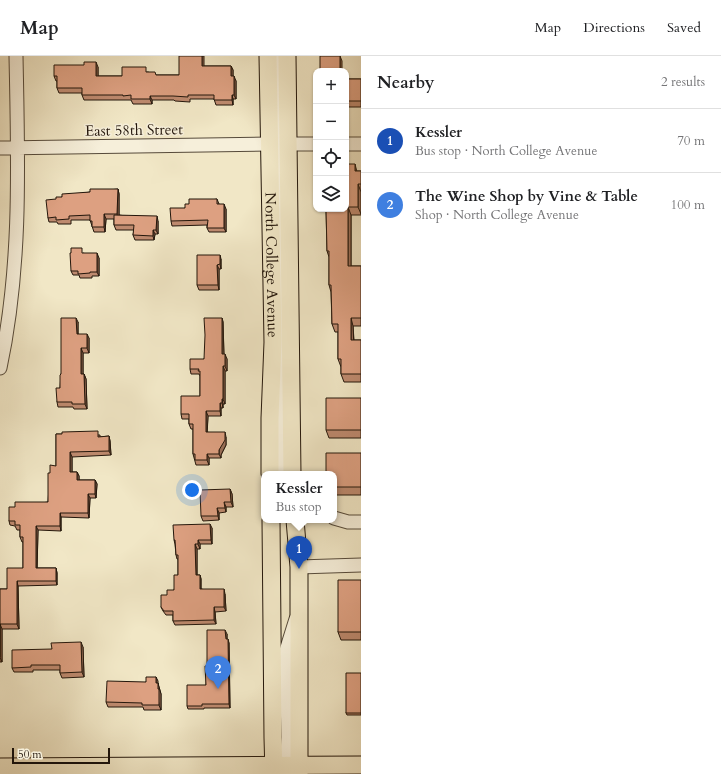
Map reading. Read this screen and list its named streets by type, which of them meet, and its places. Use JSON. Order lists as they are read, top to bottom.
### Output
{
  "streets": {
    "main road": ["North College Avenue"],
    "street": ["East 58th Street"]
  },
  "crossings": [
    ["East 58th Street", "North College Avenue"]
  ],
  "scale_bar": "50 m",
  "page": {
    "header": "Map",
    "nav": ["Map", "Directions", "Saved"],
    "heading": ["Nearby", "2 results"],
    "map_buttons": ["+", "−"],
    "list": [
      {
        "mark": "1",
        "name": "Kessler",
        "note": "Bus stop · North College Avenue",
        "value": "70 m"
      },
      {
        "mark": "2",
        "name": "The Wine Shop by Vine & Table",
        "note": "Shop · North College Avenue",
        "value": "100 m"
      }
    ],
    "popup": ["Kessler", "Bus stop"],
    "pins": ["1", "2"],
    "scale": "50 m"
  }
}
